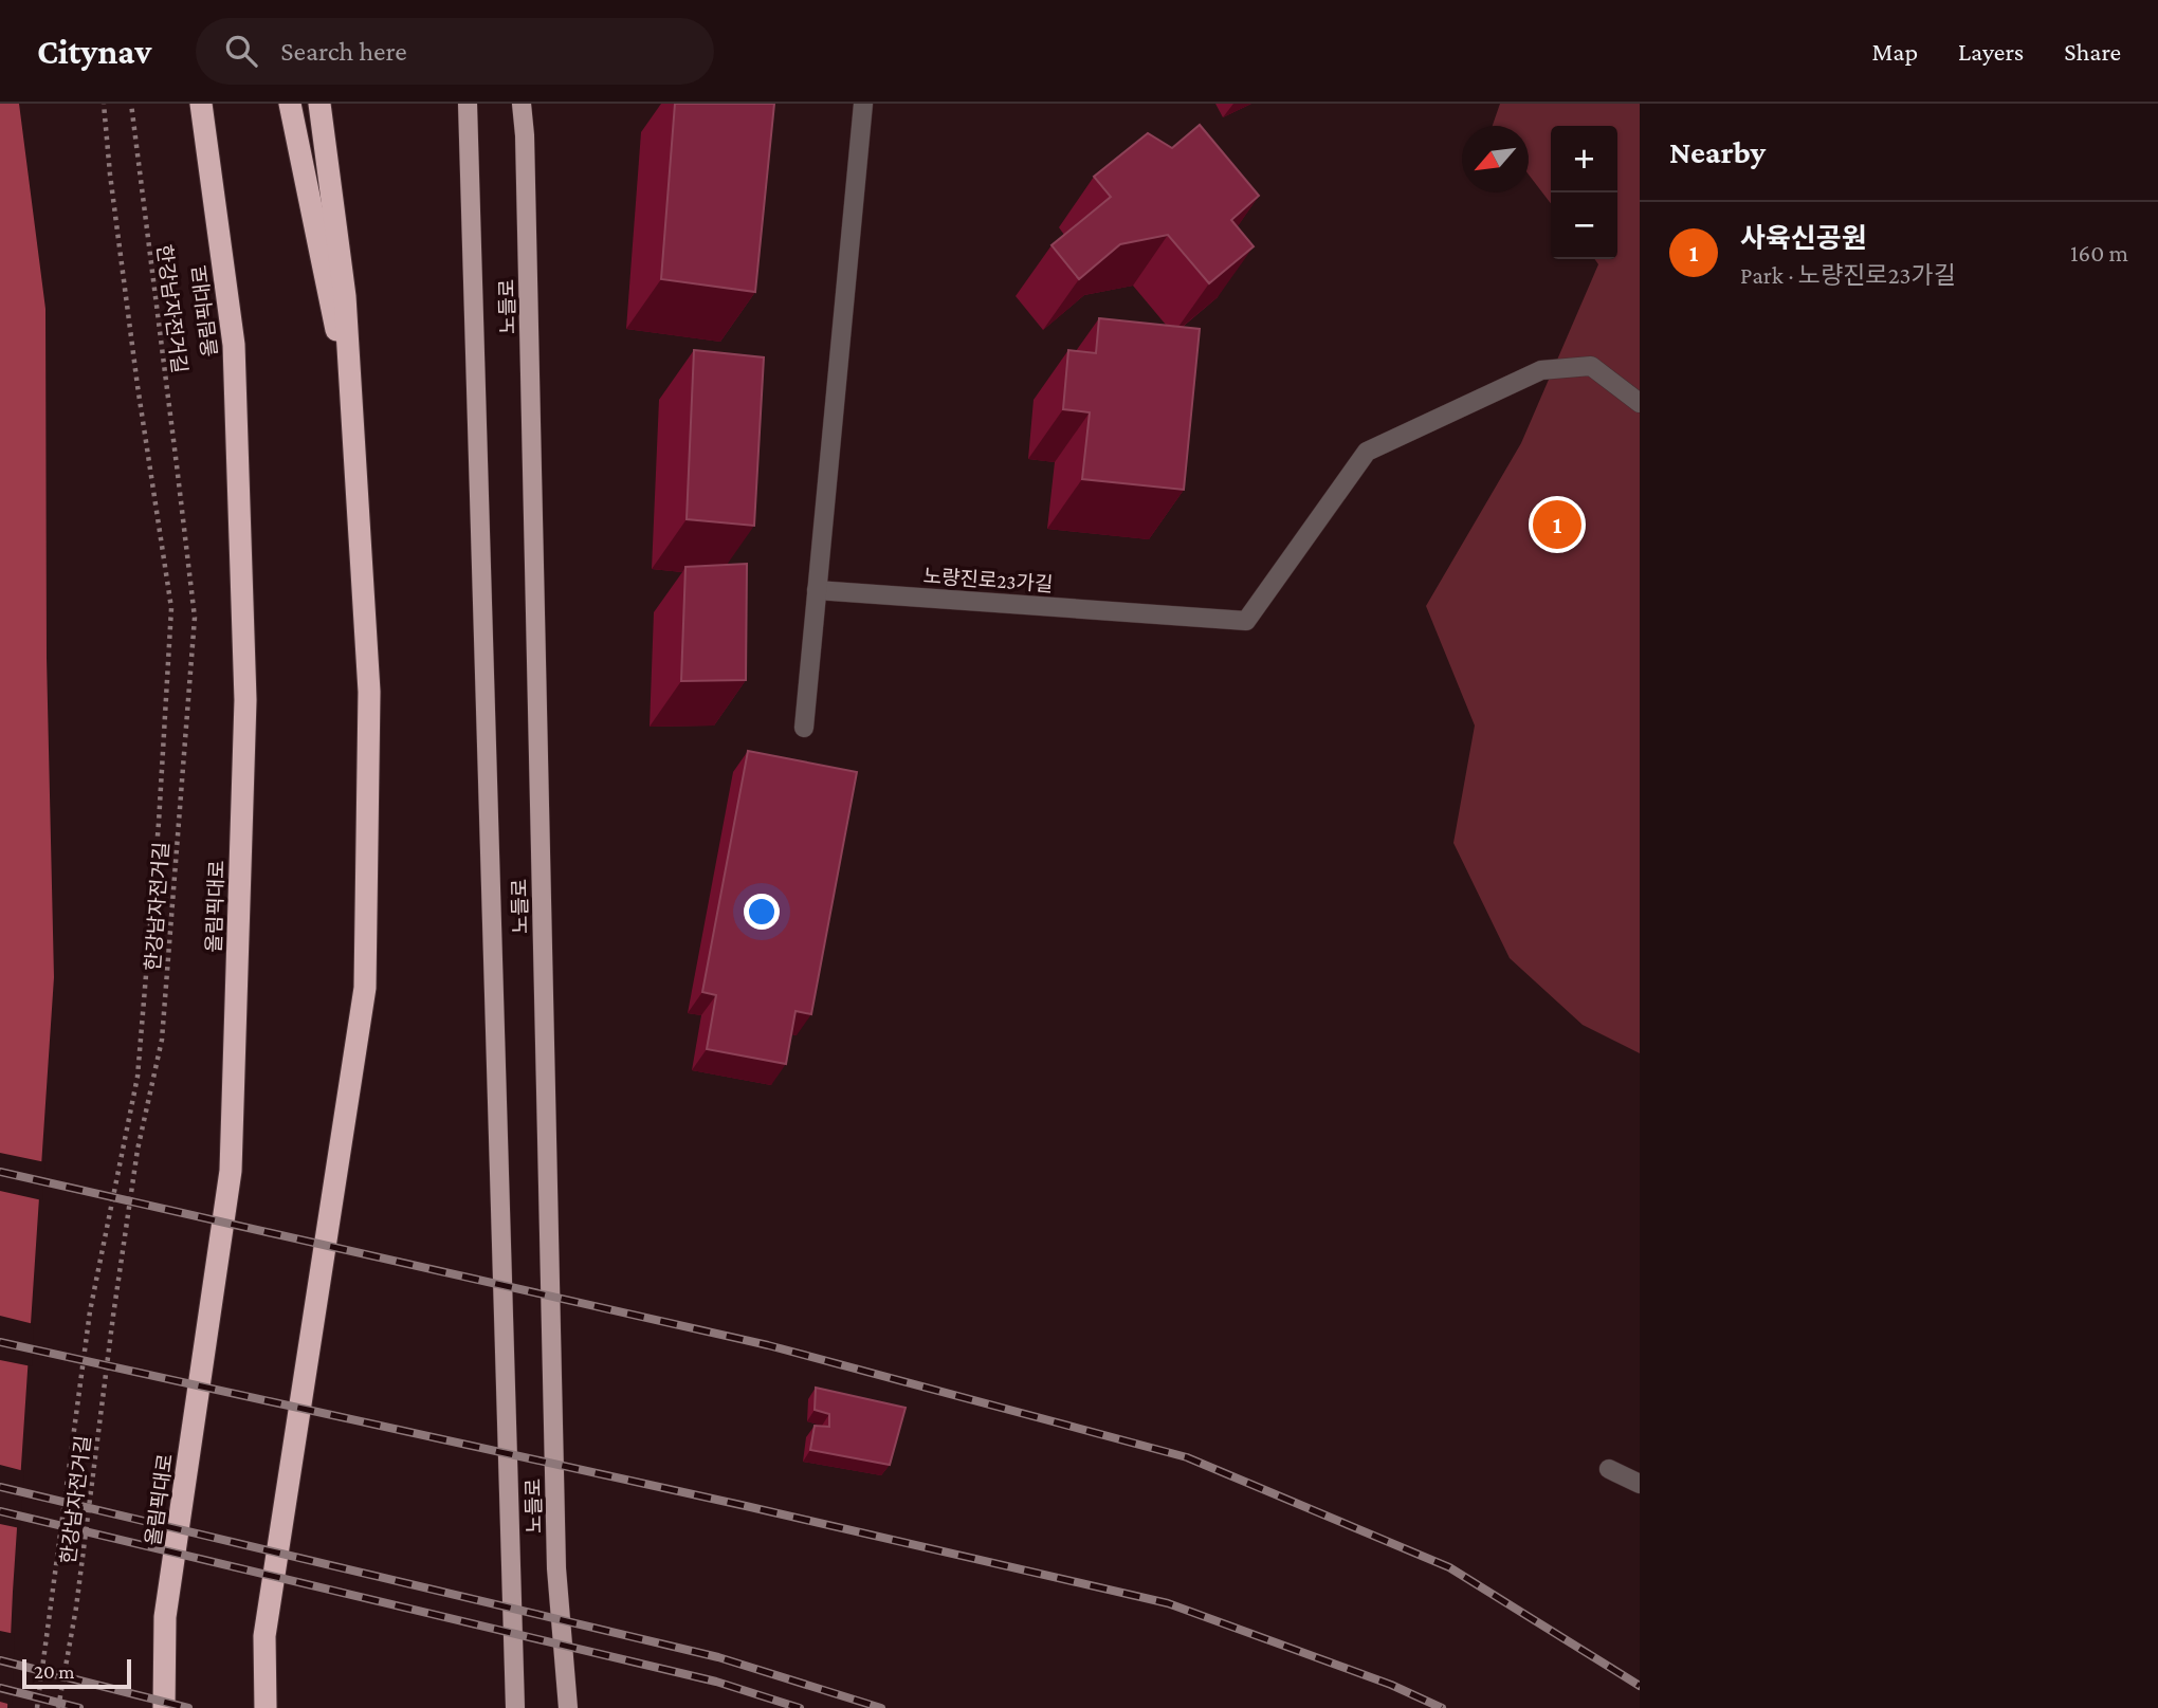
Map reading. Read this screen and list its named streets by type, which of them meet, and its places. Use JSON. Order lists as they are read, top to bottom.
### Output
{
  "streets": {
    "highway": ["올림픽대로"],
    "main road": ["노들로"],
    "street": ["노량진로23가길"],
    "path": ["한강남자전거길"]
  },
  "scale_bar": "20 m",
  "north": "bottom left",
  "page": {
    "header": "Citynav",
    "search": "Search here",
    "nav": ["Map", "Layers", "Share"],
    "heading": "Nearby",
    "map_buttons": ["+", "−"],
    "list": [
      {
        "mark": "1",
        "name": "사육신공원",
        "note": "Park · 노량진로23가길",
        "value": "160 m"
      }
    ],
    "pins": "1",
    "scale": "20 m"
  }
}
